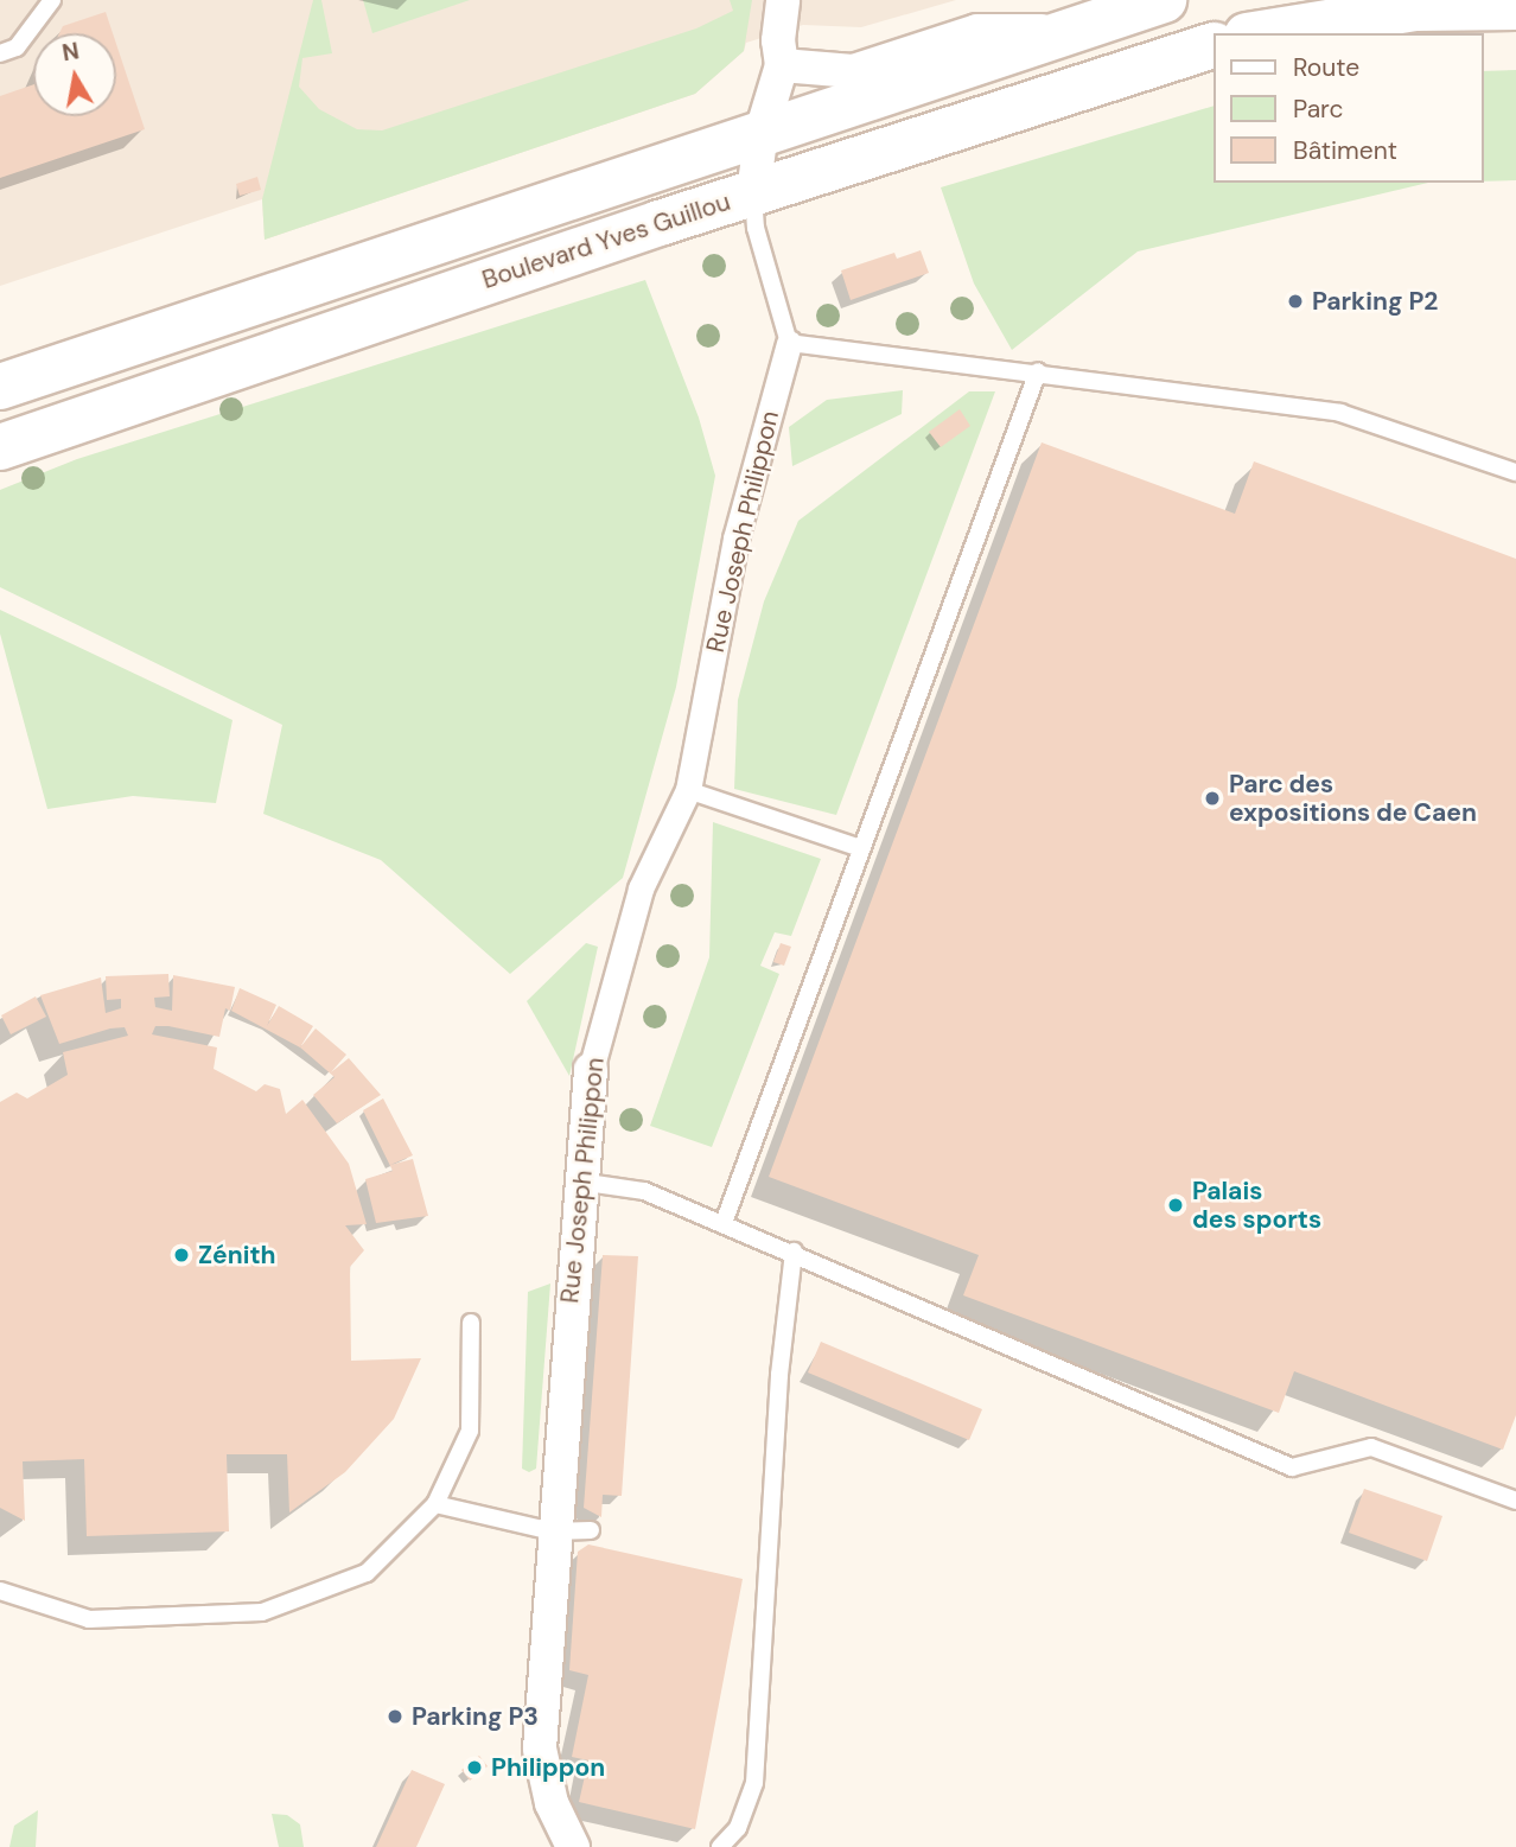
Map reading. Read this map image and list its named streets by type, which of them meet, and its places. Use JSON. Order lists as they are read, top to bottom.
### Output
{
  "streets": {
    "main road": ["Boulevard Yves Guillou"],
    "street": ["Rue Joseph Philippon"]
  },
  "places": [
    "Parking P2",
    "Parc des expositions de Caen",
    "Palais des sports",
    "Zénith",
    "Parking P3",
    "Philippon"
  ],
  "legend": ["Route", "Parc", "Bâtiment"],
  "north": "top"
}
